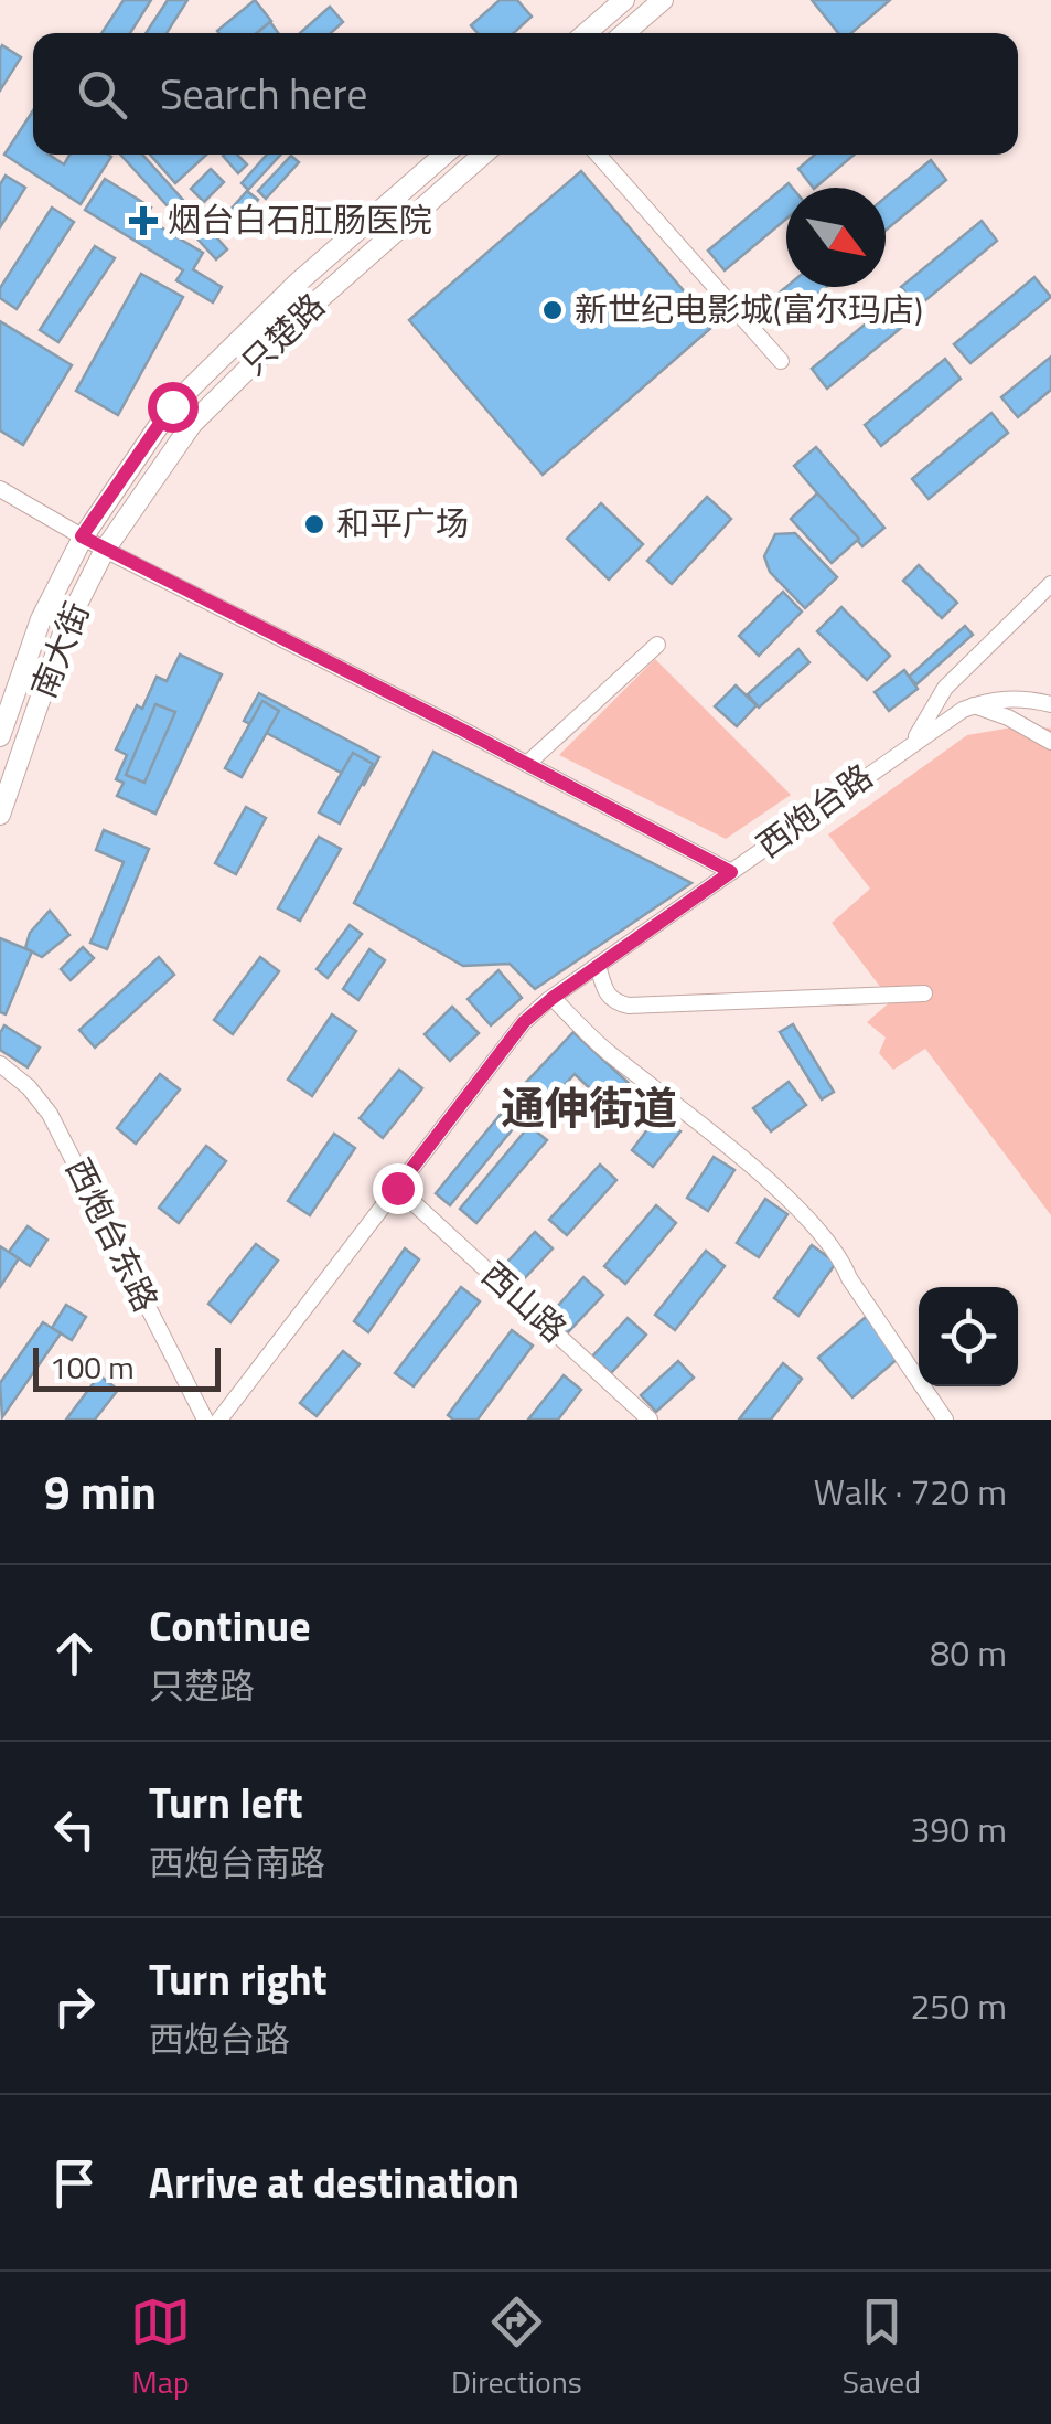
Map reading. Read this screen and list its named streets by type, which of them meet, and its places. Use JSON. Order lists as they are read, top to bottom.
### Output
{
  "streets": {
    "main road": ["只楚路", "南大街"],
    "street": ["西炮台路", "西炮台东路", "西山路"]
  },
  "crossings": [
    ["只楚路", "南大街"],
    ["西炮台路", "西山路"]
  ],
  "districts": ["通伸街道"],
  "places": {
    "health": ["烟台白石肛肠医院"],
    "other": ["新世纪电影城(富尔玛店)", "和平广场"]
  },
  "scale_bar": "100 m",
  "north": "bottom right",
  "page": {
    "search": "Search here",
    "scale": "100 m",
    "heading": ["9 min", "Walk · 720 m"],
    "list": [
      ["Continue", "只楚路", "80 m"],
      ["Turn left", "西炮台南路", "390 m"],
      ["Turn right", "西炮台路", "250 m"],
      "Arrive at destination"
    ],
    "nav": ["Map", "Directions", "Saved"]
  }
}
